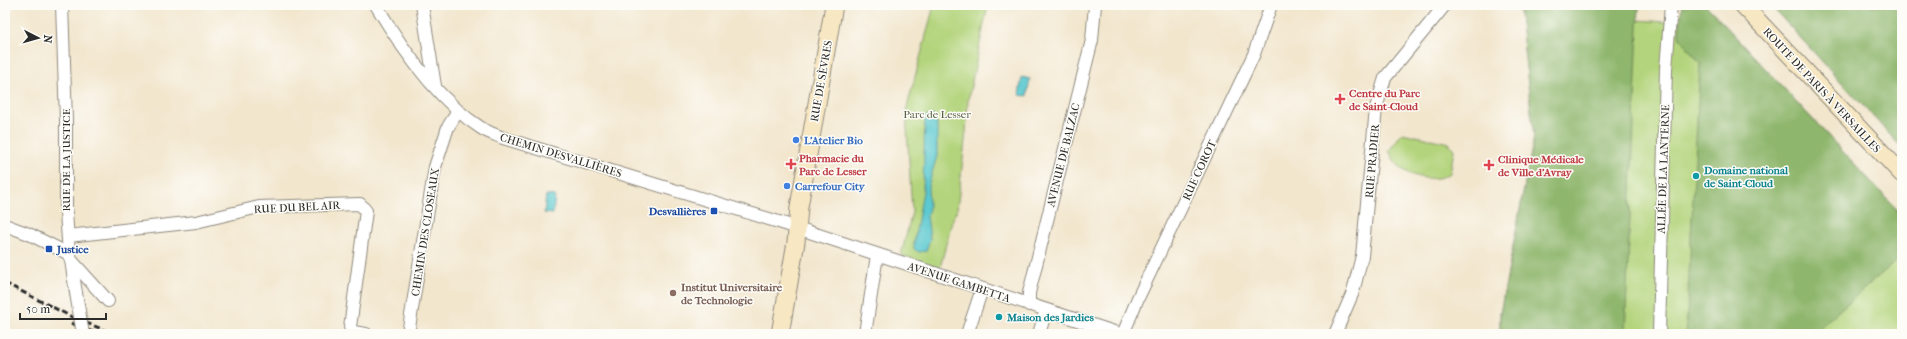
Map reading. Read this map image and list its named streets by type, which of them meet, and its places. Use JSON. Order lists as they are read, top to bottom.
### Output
{
  "streets": {
    "main road": ["RUE DE SÈVRES", "ROUTE DE PARIS À VERSAILLES"],
    "street": [
      "CHEMIN DESVALLIÈRES",
      "AVENUE DE BALZAC",
      "RUE DE LA JUSTICE",
      "RUE PRADIER",
      "ALLÉE DE LA LANTERNE",
      "RUE COROT",
      "RUE DU BEL AIR",
      "CHEMIN DES CLOSEAUX",
      "AVENUE GAMBETTA"
    ]
  },
  "crossings": [
    ["RUE DE SÈVRES", "CHEMIN DESVALLIÈRES"],
    ["RUE DE SÈVRES", "AVENUE GAMBETTA"],
    ["CHEMIN DESVALLIÈRES", "CHEMIN DES CLOSEAUX"],
    ["CHEMIN DESVALLIÈRES", "AVENUE GAMBETTA"],
    ["AVENUE DE BALZAC", "AVENUE GAMBETTA"],
    ["RUE DE LA JUSTICE", "RUE DU BEL AIR"],
    ["RUE COROT", "AVENUE GAMBETTA"]
  ],
  "parks": ["Parc de Lesser"],
  "places": {
    "health": ["Centre du Parc de Saint-Cloud", "Pharmacie du Parc de Lesser", "Clinique Médicale de Ville d'Avray"],
    "other": [
      "L'Atelier Bio",
      "Domaine national de Saint-Cloud",
      "Carrefour City",
      "Institut Universitaire de Technologie",
      "Maison des Jardies"
    ],
    "transit": ["Desvallières", "Justice"]
  },
  "scale_bar": "50 m",
  "north": "right"
}
